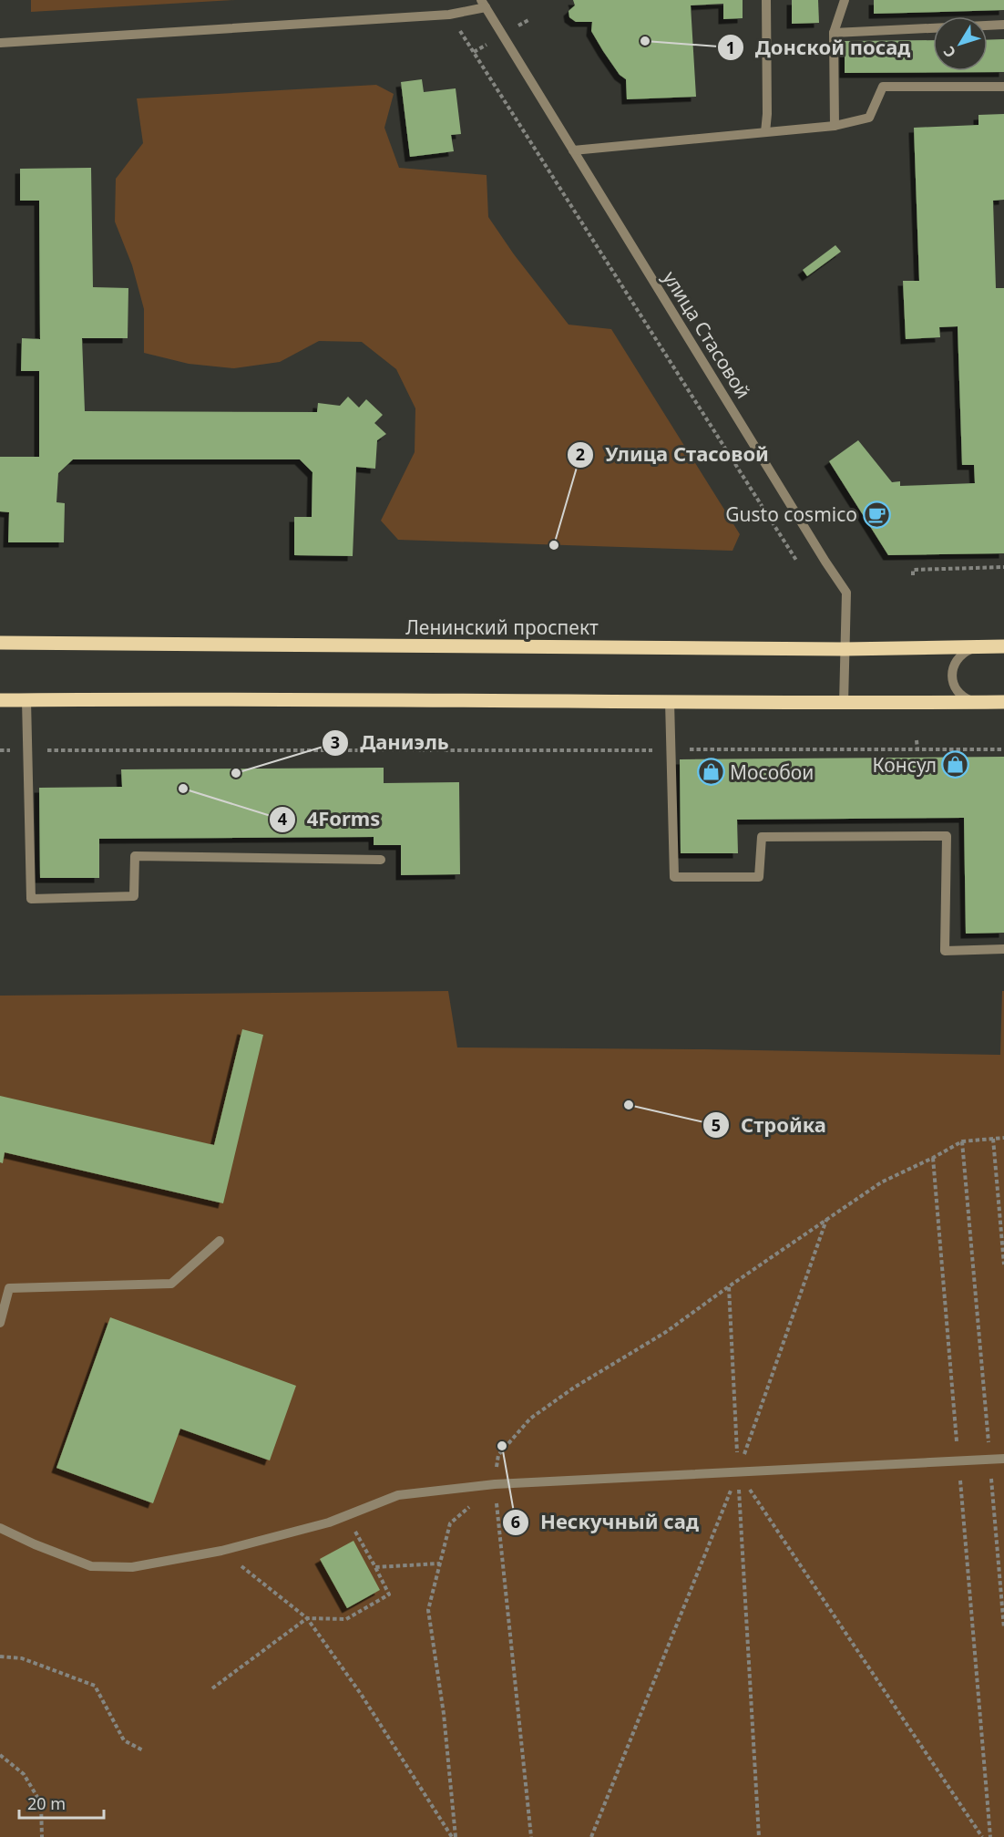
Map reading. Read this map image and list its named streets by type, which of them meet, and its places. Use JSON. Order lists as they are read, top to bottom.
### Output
{
  "streets": {
    "main road": ["Ленинский проспект"],
    "street": ["улица Стасовой"]
  },
  "crossings": [
    ["улица Стасовой", "Ленинский проспект"]
  ],
  "places": {
    "other": [
      "Донской посад",
      "Улица Стасовой",
      "Даниэль",
      "4Forms",
      "Стройка",
      "Нескучный сад"
    ],
    "cafe": ["Gusto cosmico"],
    "shop": ["Консул", "Мособои"]
  },
  "scale_bar": "20 m",
  "north": "bottom left"
}
